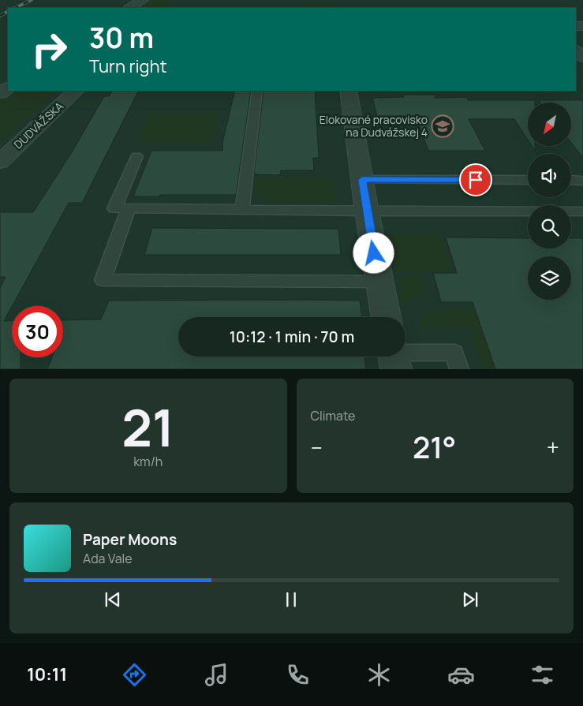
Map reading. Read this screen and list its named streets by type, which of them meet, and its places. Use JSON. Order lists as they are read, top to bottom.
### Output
{
  "streets": {
    "street": ["DUDVÁŽSKA"]
  },
  "places": {
    "school or university": ["Elokované pracovisko na Dudvážskej 4"]
  },
  "north": "bottom left",
  "page": {
    "turn": ["30 m", "Turn right"],
    "limit": "30",
    "trip": "10:12 · 1 min · 70 m",
    "tile": [
      ["21", "km/h"],
      "Climate"
    ],
    "heat": ["−", "21°", "+"],
    "song": ["Paper Moons", "Ada Vale"],
    "tabs": "10:11"
  }
}
